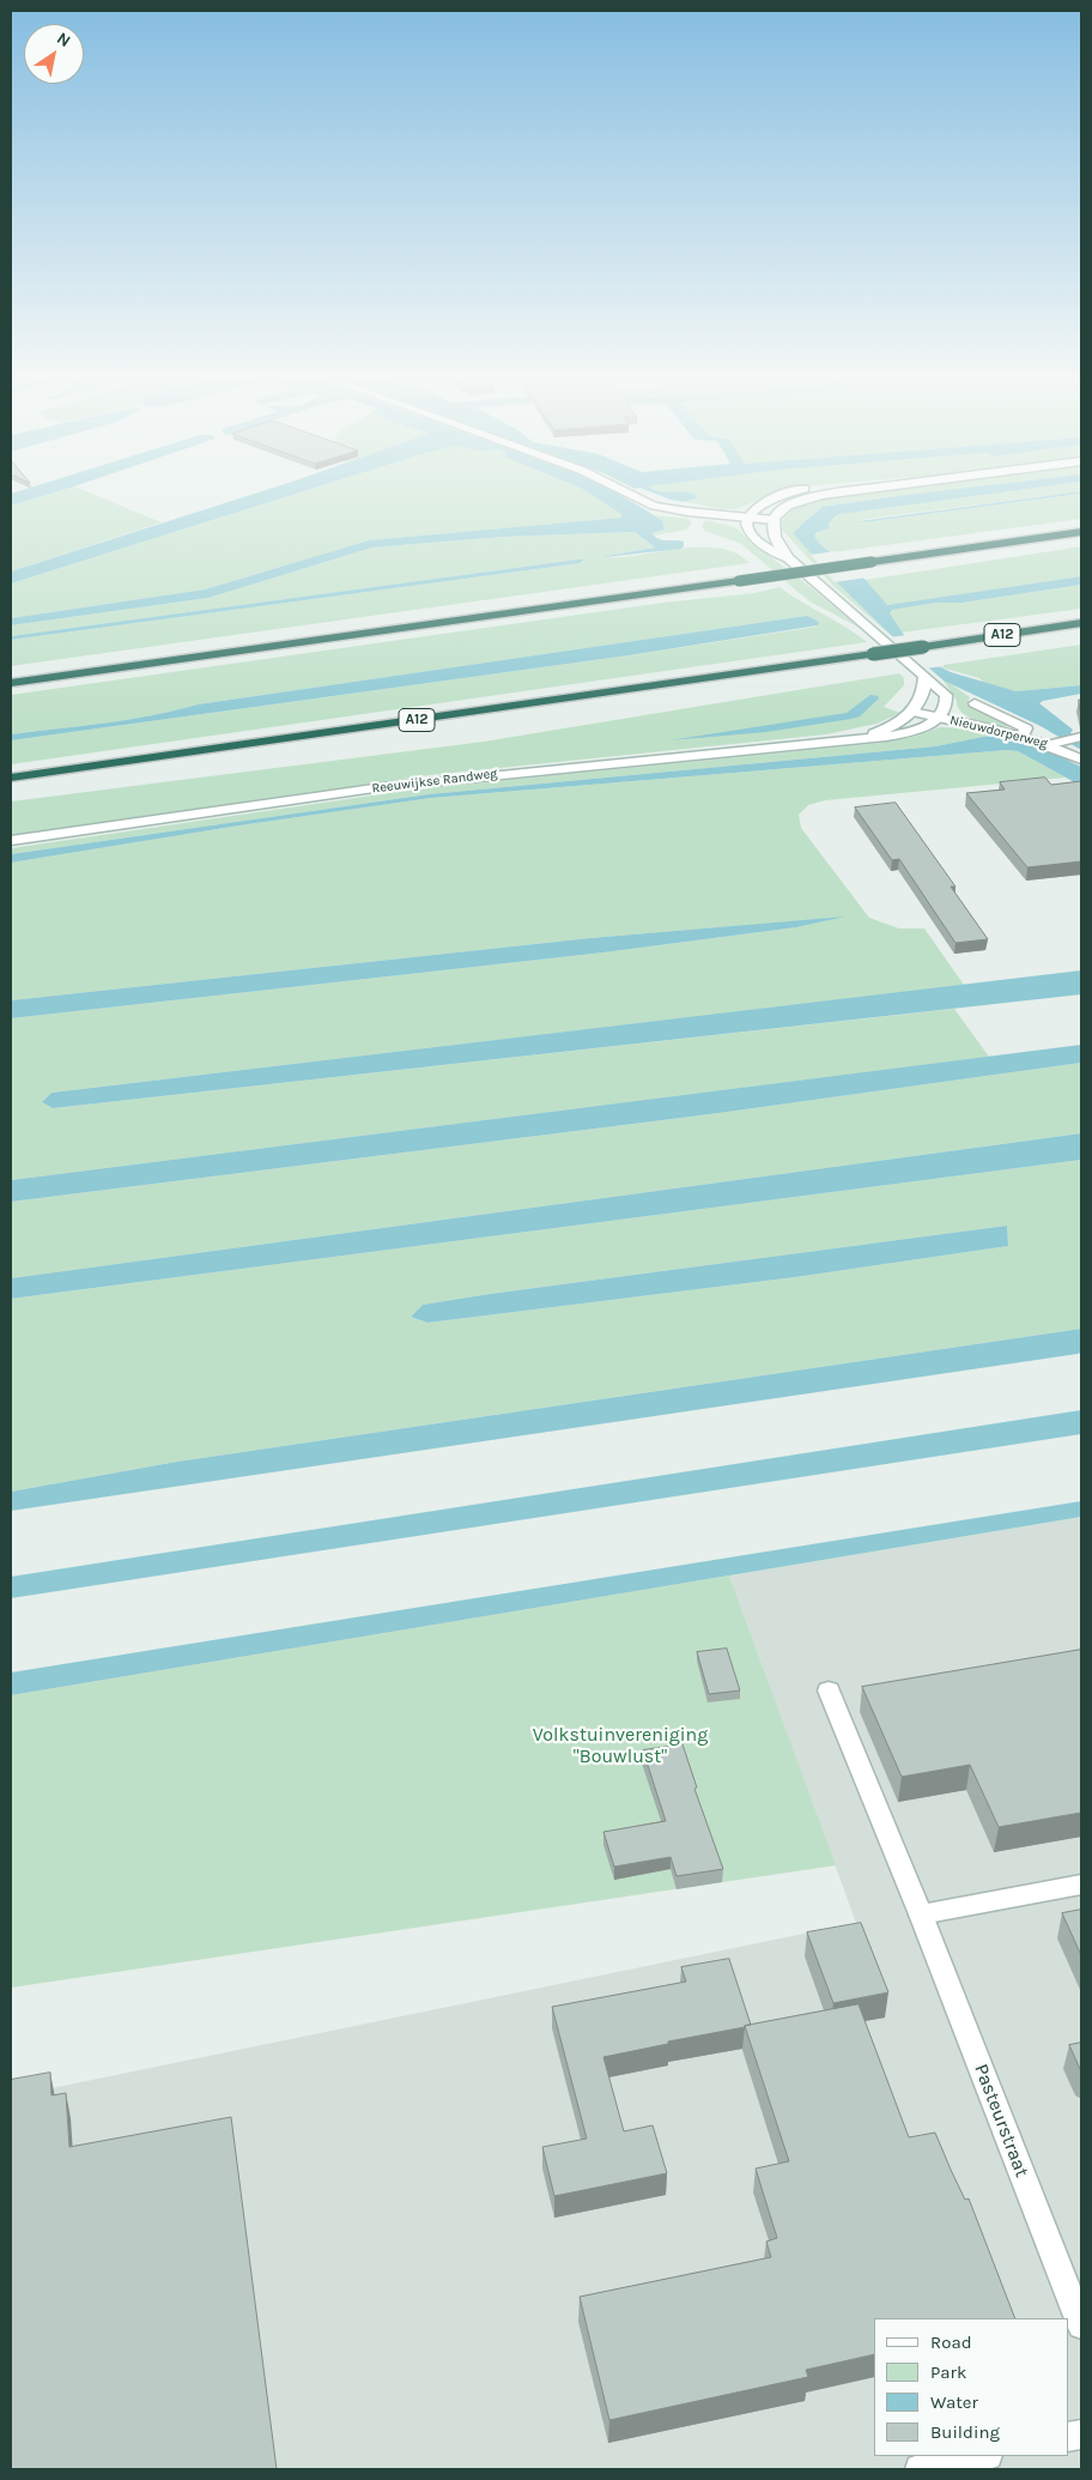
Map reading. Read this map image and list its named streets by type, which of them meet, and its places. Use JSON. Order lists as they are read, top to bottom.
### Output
{
  "streets": {
    "highway": ["A12"],
    "main road": ["Nieuwdorperweg", "Reeuwijkse Randweg", "Pasteurstraat"]
  },
  "crossings": [
    ["Nieuwdorperweg", "Reeuwijkse Randweg"]
  ],
  "parks": ["Volkstuinvereniging \"Bouwlust\""],
  "legend": [
    "Road",
    "Park",
    "Water",
    "Building"
  ],
  "north": "top right"
}
